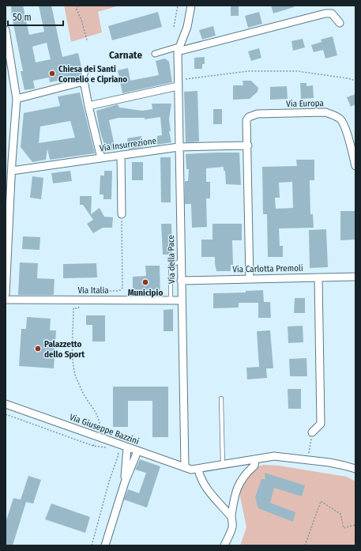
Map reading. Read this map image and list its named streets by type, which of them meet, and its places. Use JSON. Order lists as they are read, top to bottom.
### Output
{
  "streets": {
    "street": [
      "Via Europa",
      "Via Insurrezione",
      "Via della Pace",
      "Via Carlotta Premoli",
      "Via Italia",
      "Via Giuseppe Bazzini"
    ]
  },
  "crossings": [
    ["Via Europa", "Via Insurrezione"],
    ["Via Europa", "Via Carlotta Premoli"],
    ["Via Insurrezione", "Via della Pace"],
    ["Via della Pace", "Via Carlotta Premoli"],
    ["Via della Pace", "Via Italia"],
    ["Via della Pace", "Via Giuseppe Bazzini"]
  ],
  "districts": ["Carnate"],
  "places": ["Chiesa dei Santi Cornelio e Cipriano", "Municipio", "Palazzetto dello Sport"],
  "scale_bar": "50 m"
}
